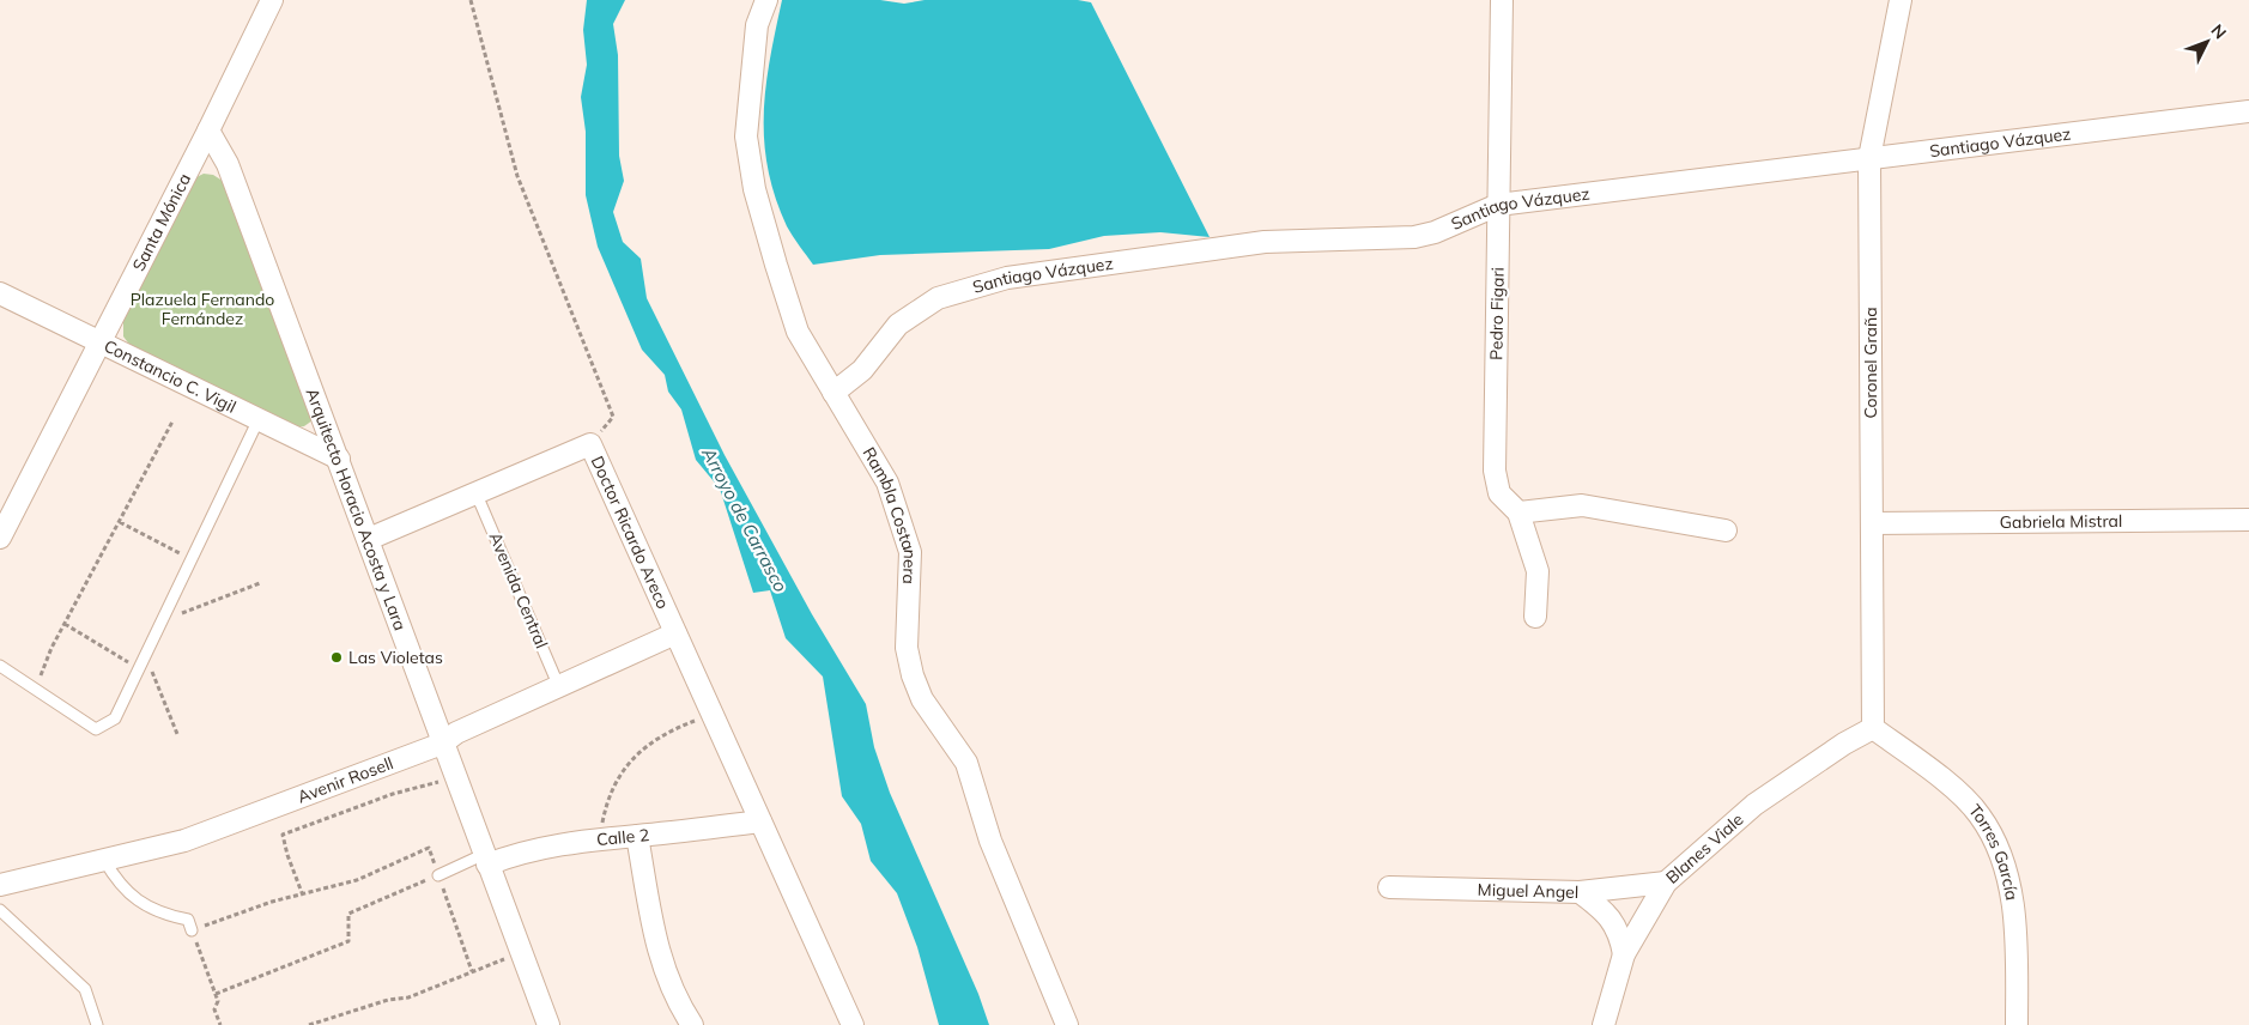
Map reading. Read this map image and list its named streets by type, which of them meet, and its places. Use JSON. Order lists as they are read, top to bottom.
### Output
{
  "streets": {
    "street": [
      "Santiago Vázquez",
      "Santa Mónica",
      "Pedro Figari",
      "Coronel Graña",
      "Constancio C. Vigil",
      "Arquitecto Horacio Acosta y Lara",
      "Rambla Costanera",
      "Gabriela Mistral",
      "Doctor Ricardo Areco",
      "Avenir Rosell",
      "Calle 2",
      "Blanes Viale",
      "Torres García",
      "Miguel Angel"
    ],
    "lane": ["Avenida Central"]
  },
  "crossings": [
    ["Santiago Vázquez", "Pedro Figari"],
    ["Santiago Vázquez", "Coronel Graña"],
    ["Santiago Vázquez", "Rambla Costanera"],
    ["Santa Mónica", "Constancio C. Vigil"],
    ["Santa Mónica", "Arquitecto Horacio Acosta y Lara"],
    ["Coronel Graña", "Gabriela Mistral"],
    ["Coronel Graña", "Blanes Viale"],
    ["Coronel Graña", "Torres García"],
    ["Constancio C. Vigil", "Arquitecto Horacio Acosta y Lara"],
    ["Arquitecto Horacio Acosta y Lara", "Avenir Rosell"],
    ["Arquitecto Horacio Acosta y Lara", "Calle 2"],
    ["Doctor Ricardo Areco", "Avenir Rosell"],
    ["Doctor Ricardo Areco", "Calle 2"],
    ["Avenida Central", "Avenir Rosell"],
    ["Blanes Viale", "Torres García"],
    ["Blanes Viale", "Miguel Angel"]
  ],
  "water": ["Arroyo de Carrasco"],
  "parks": ["Plazuela Fernando Fernández"],
  "places": ["Las Violetas"],
  "north": "top right"
}
